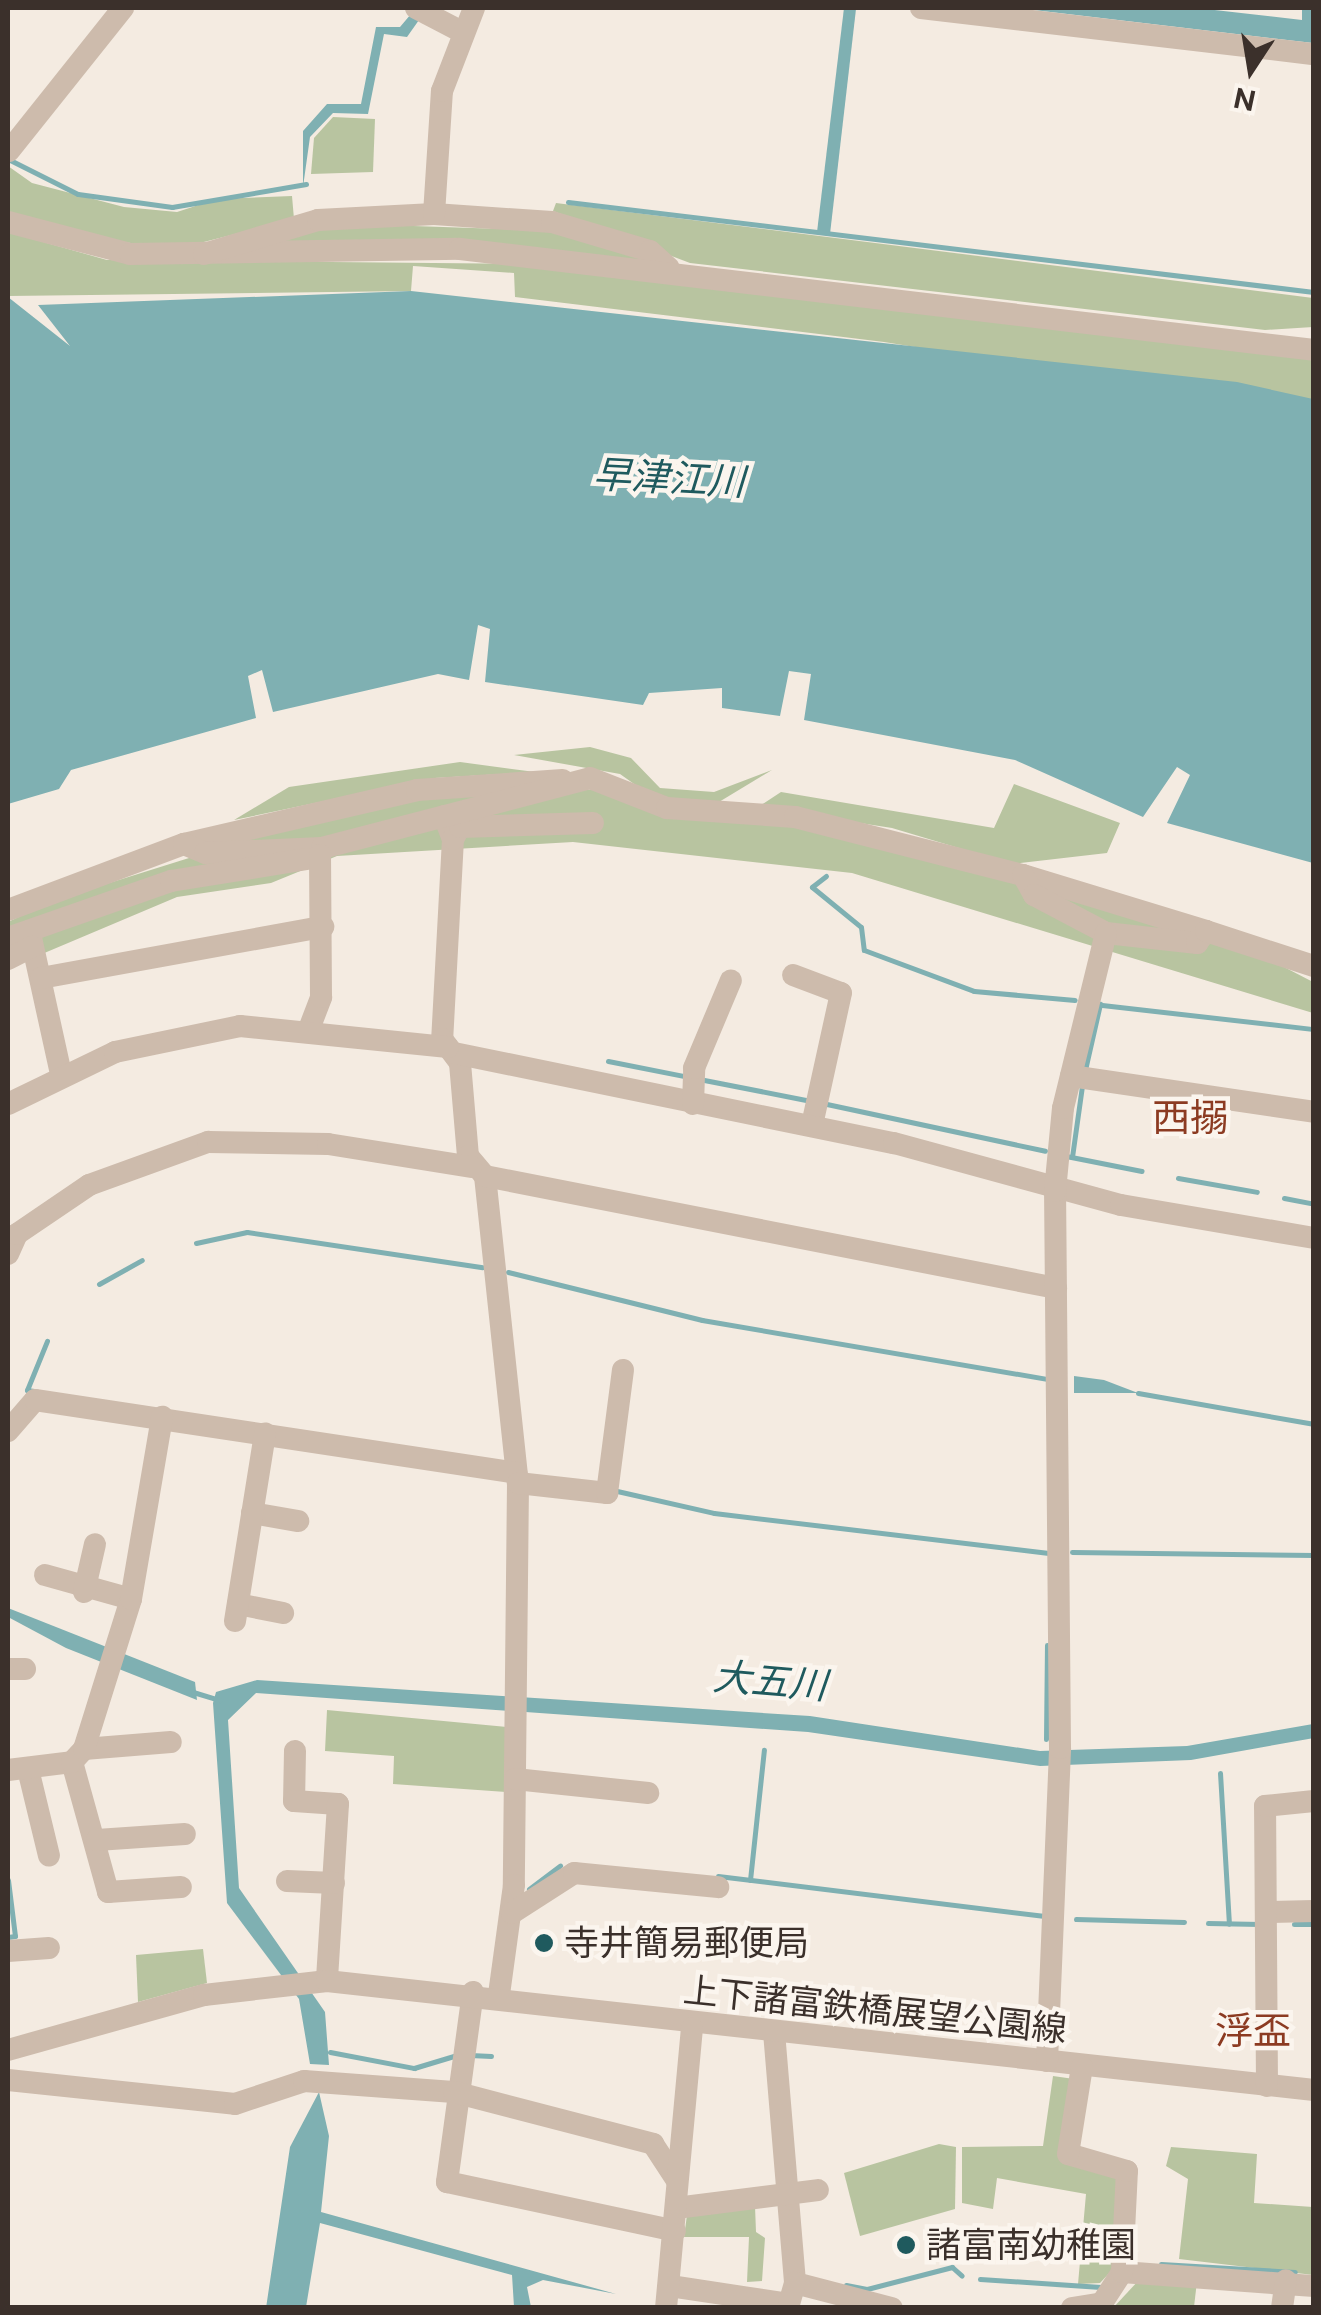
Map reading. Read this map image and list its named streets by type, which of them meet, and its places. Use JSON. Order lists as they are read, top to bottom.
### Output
{
  "streets": {
    "street": ["上下諸富鉄橋展望公園線"]
  },
  "districts": ["西搦", "浮盃"],
  "water": ["早津江川", "大五川"],
  "places": ["寺井簡易郵便局", "諸富南幼稚園"],
  "north": "bottom"
}
